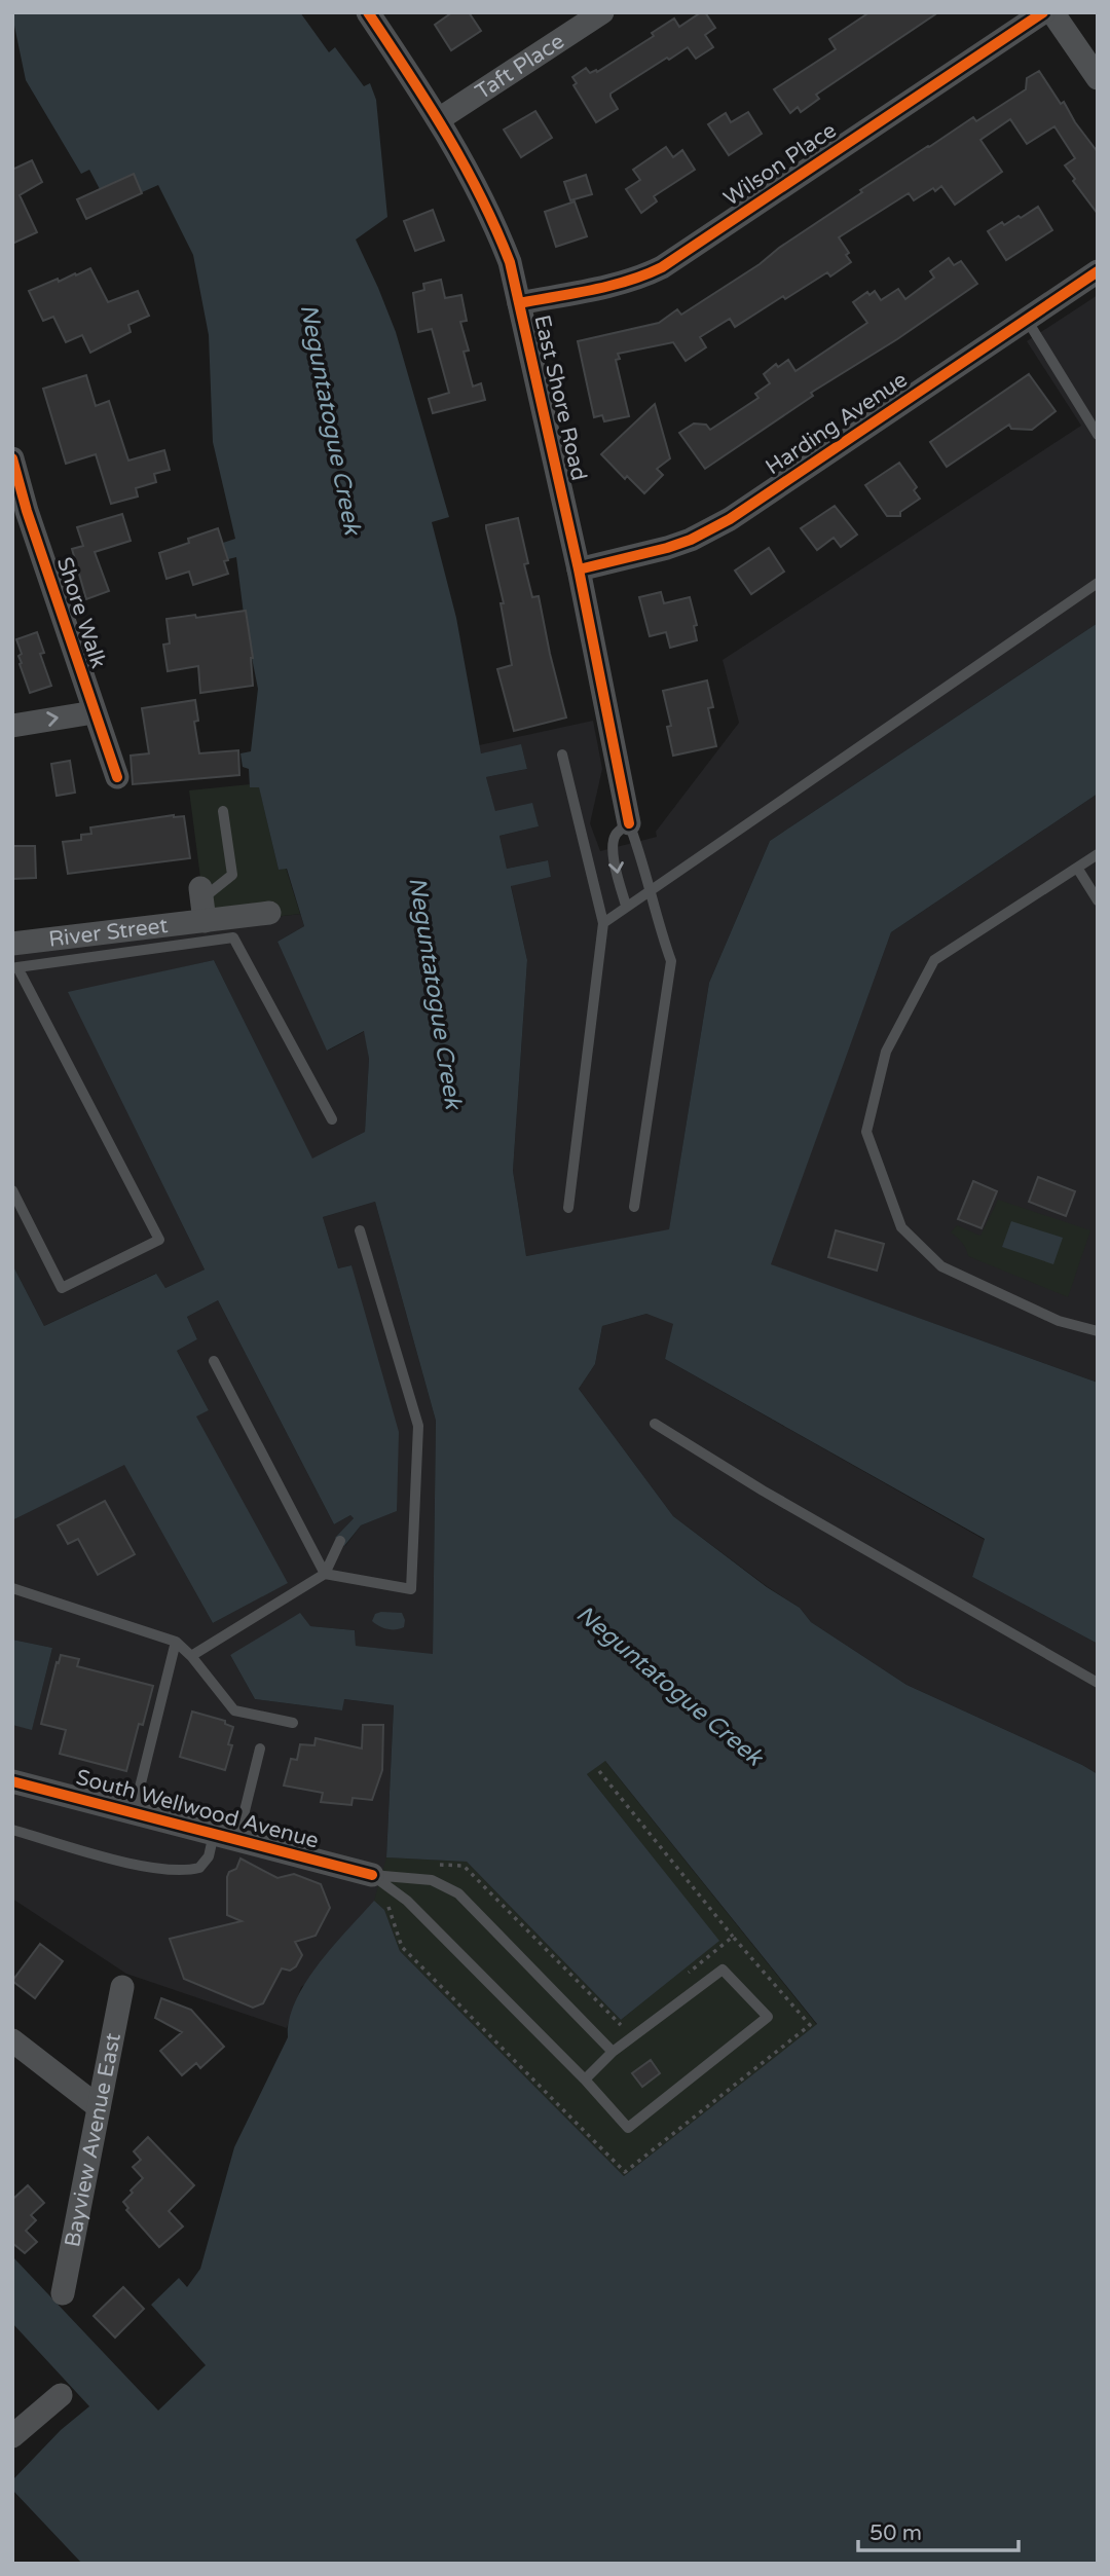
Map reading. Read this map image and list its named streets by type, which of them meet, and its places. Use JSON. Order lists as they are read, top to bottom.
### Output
{
  "streets": {
    "street": [
      "Taft Place",
      "Wilson Place",
      "East Shore Road",
      "Harding Avenue",
      "Shore Walk",
      "River Street",
      "South Wellwood Avenue",
      "Bayview Avenue East"
    ]
  },
  "crossings": [
    ["Taft Place", "East Shore Road"],
    ["Wilson Place", "East Shore Road"],
    ["East Shore Road", "Harding Avenue"]
  ],
  "water": ["Neguntatogue Creek"],
  "scale_bar": "50 m"
}
